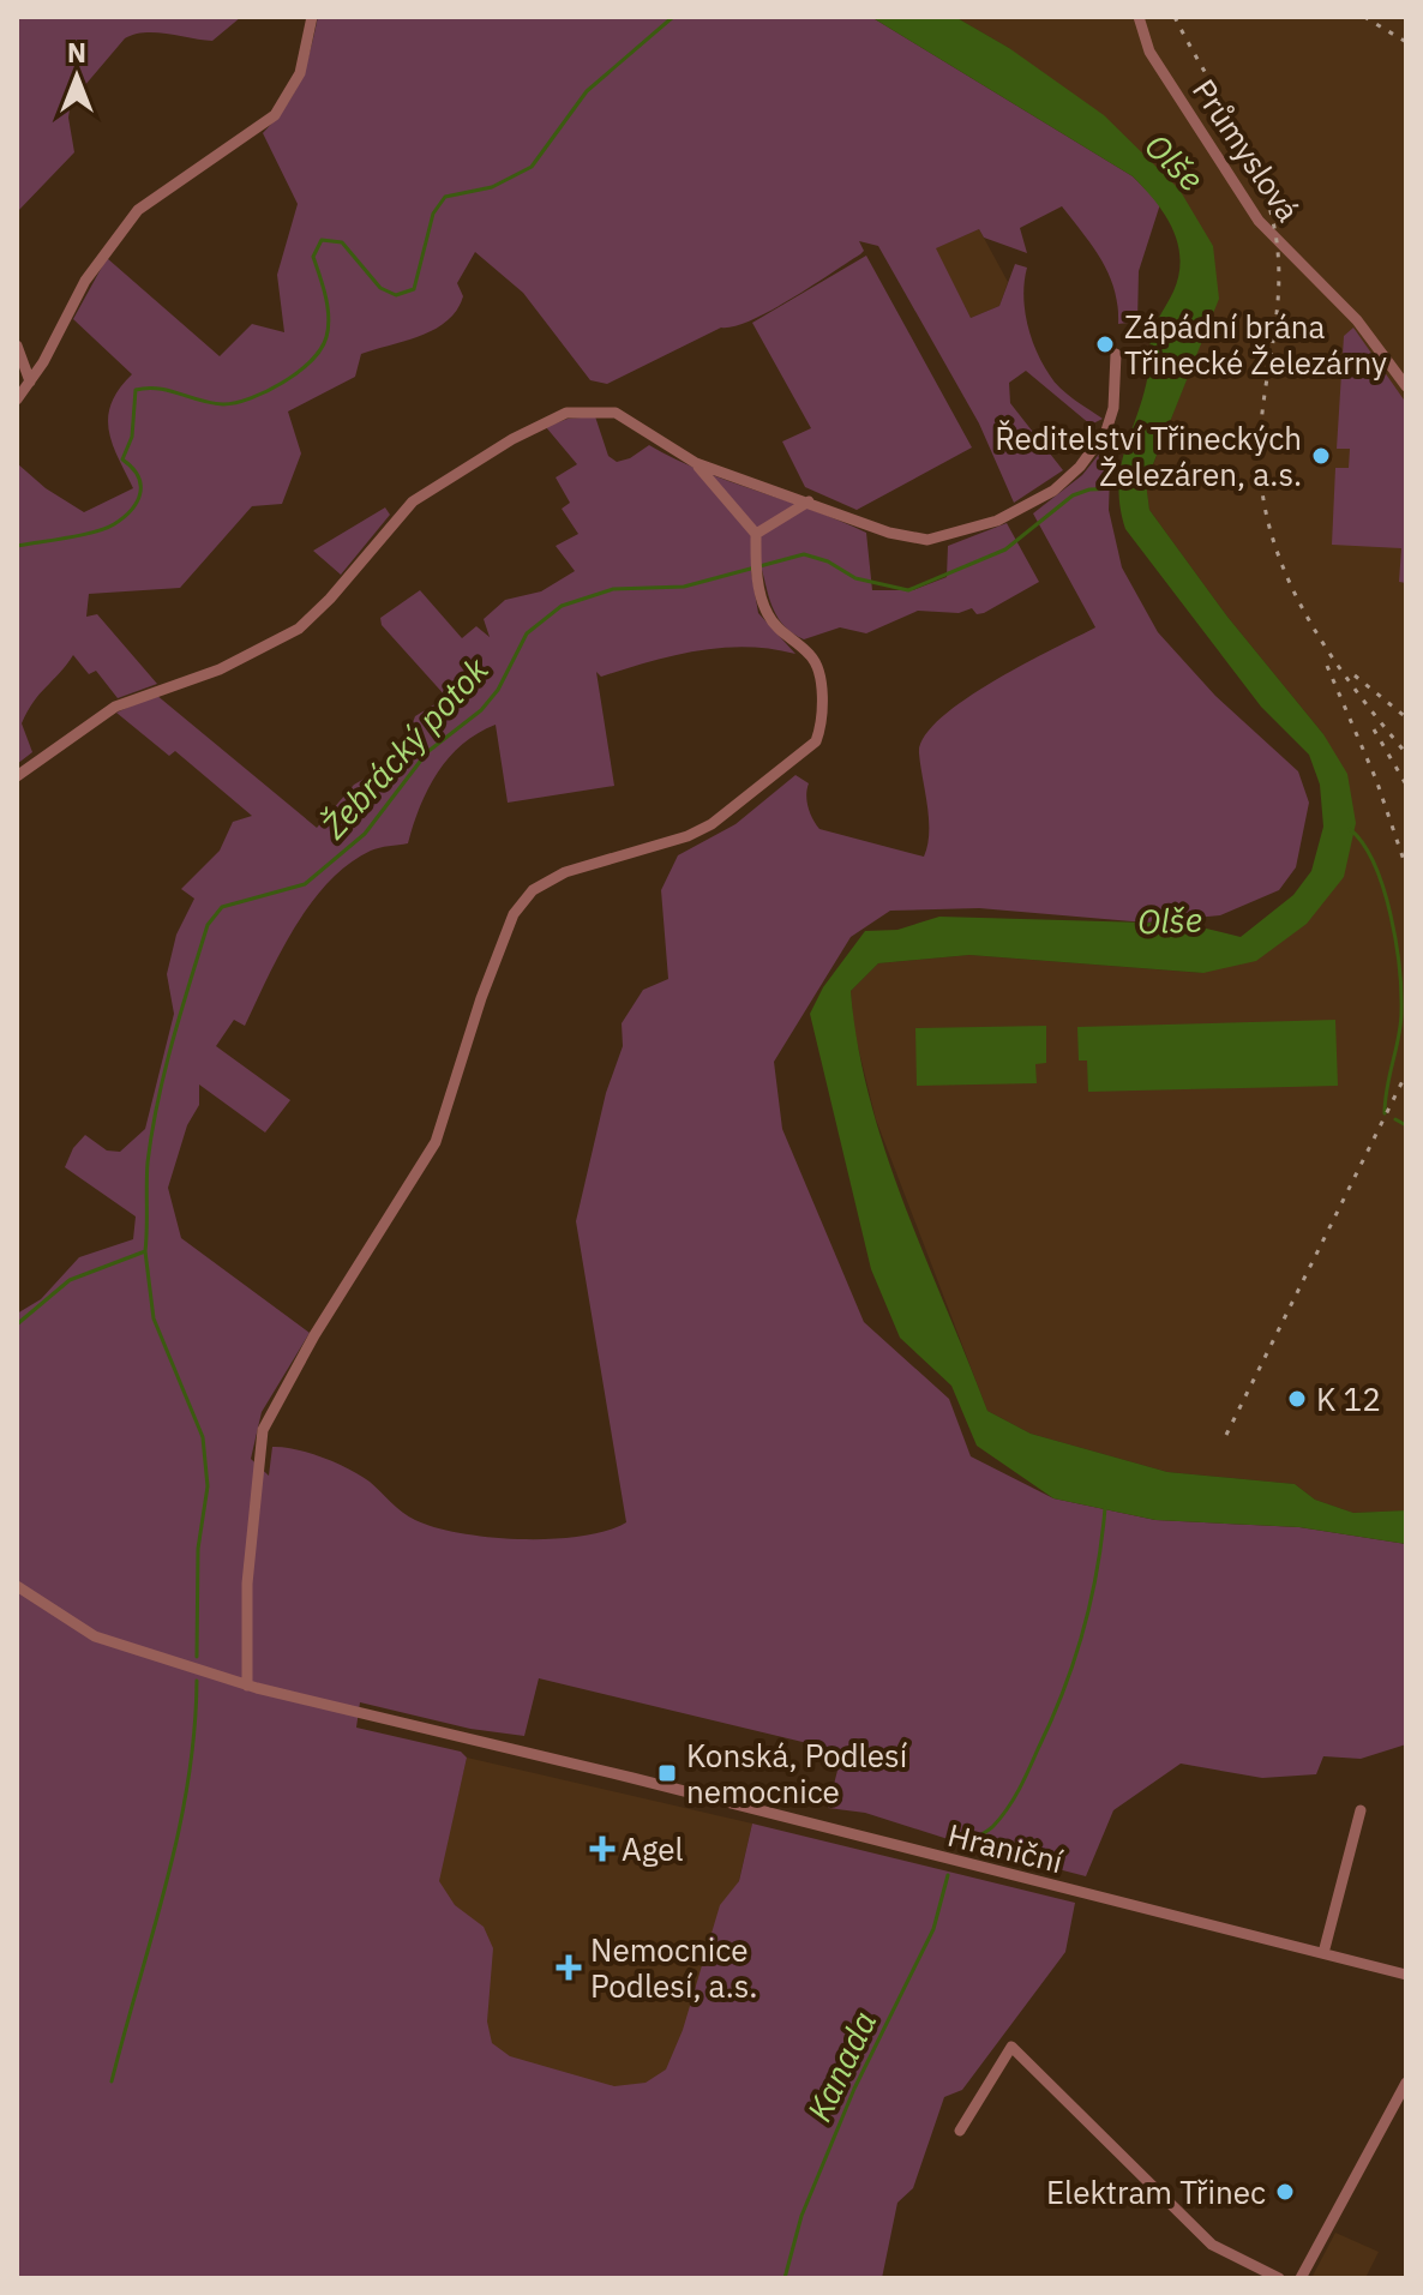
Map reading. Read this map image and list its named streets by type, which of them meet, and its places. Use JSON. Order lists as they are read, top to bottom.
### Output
{
  "streets": {
    "street": ["Průmyslová", "Hraniční"]
  },
  "water": ["Olše", "Žebrácký potok", "Kanada"],
  "places": {
    "other": [
      "Zápádní brána Třinecké Železárny",
      "Ředitelství Třineckých Železáren, a.s.",
      "K 12",
      "Elektram Třinec"
    ],
    "transit": ["Konská, Podlesí nemocnice"],
    "health": ["Agel", "Nemocnice Podlesí, a.s."]
  },
  "north": "top"
}
